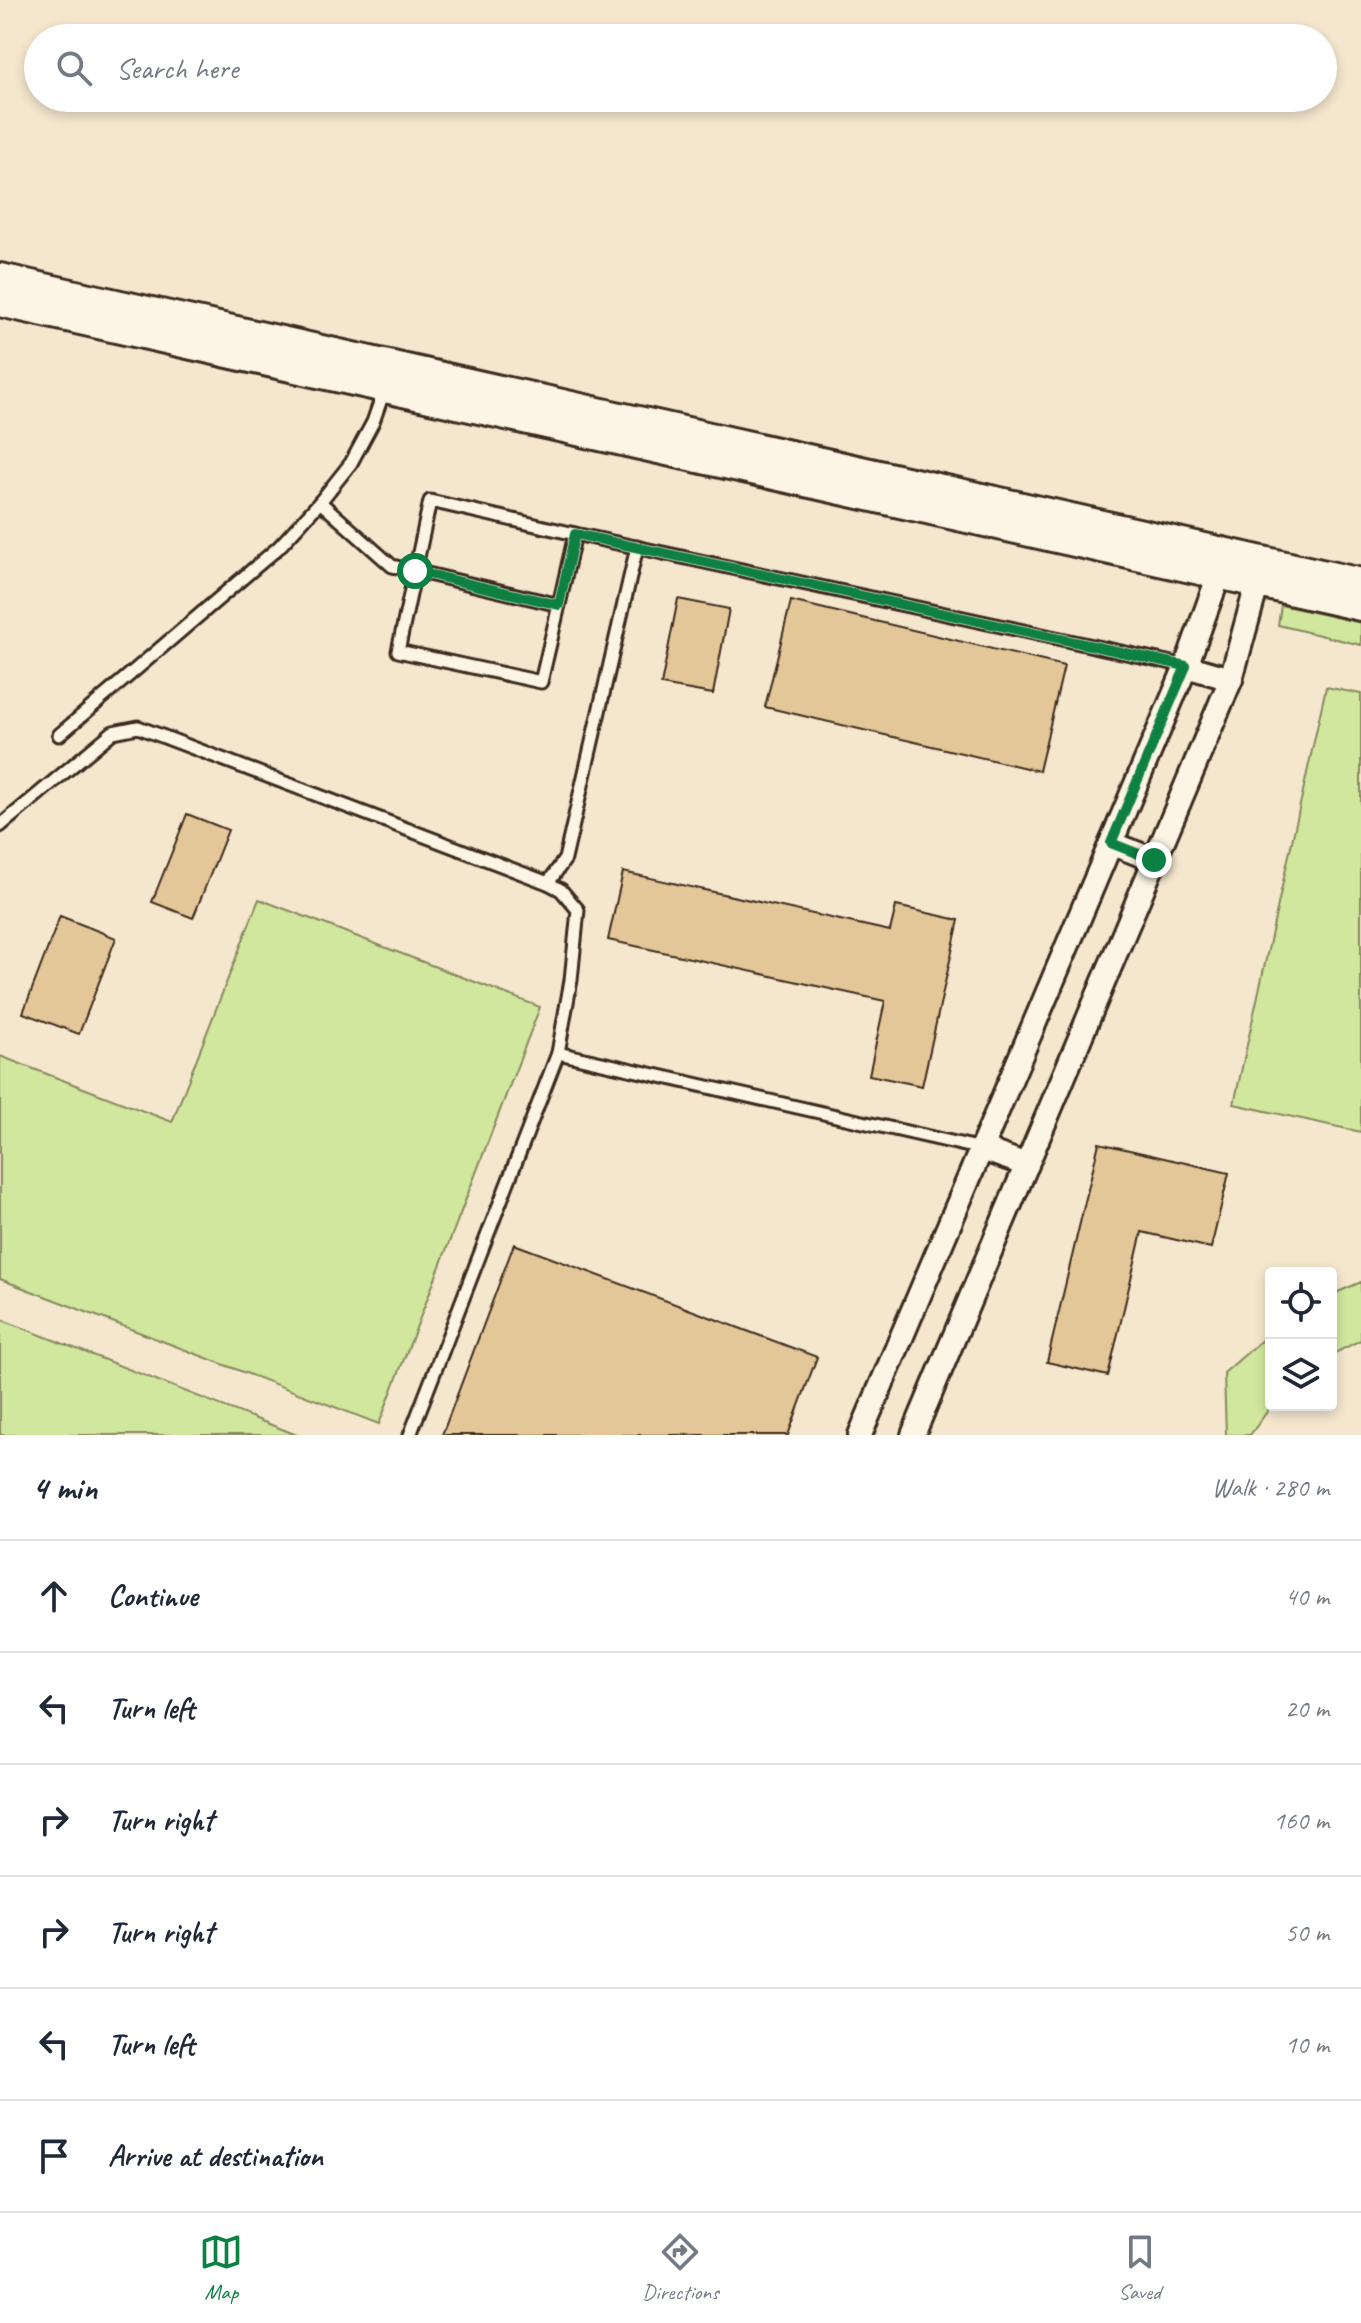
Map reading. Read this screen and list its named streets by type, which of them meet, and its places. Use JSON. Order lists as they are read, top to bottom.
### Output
{
  "page": {
    "search": "Search here",
    "heading": ["4 min", "Walk · 280 m"],
    "list": [
      ["Continue", "40 m"],
      ["Turn left", "20 m"],
      ["Turn right", "160 m"],
      ["Turn right", "50 m"],
      ["Turn left", "10 m"],
      "Arrive at destination"
    ],
    "nav": ["Map", "Directions", "Saved"]
  }
}
